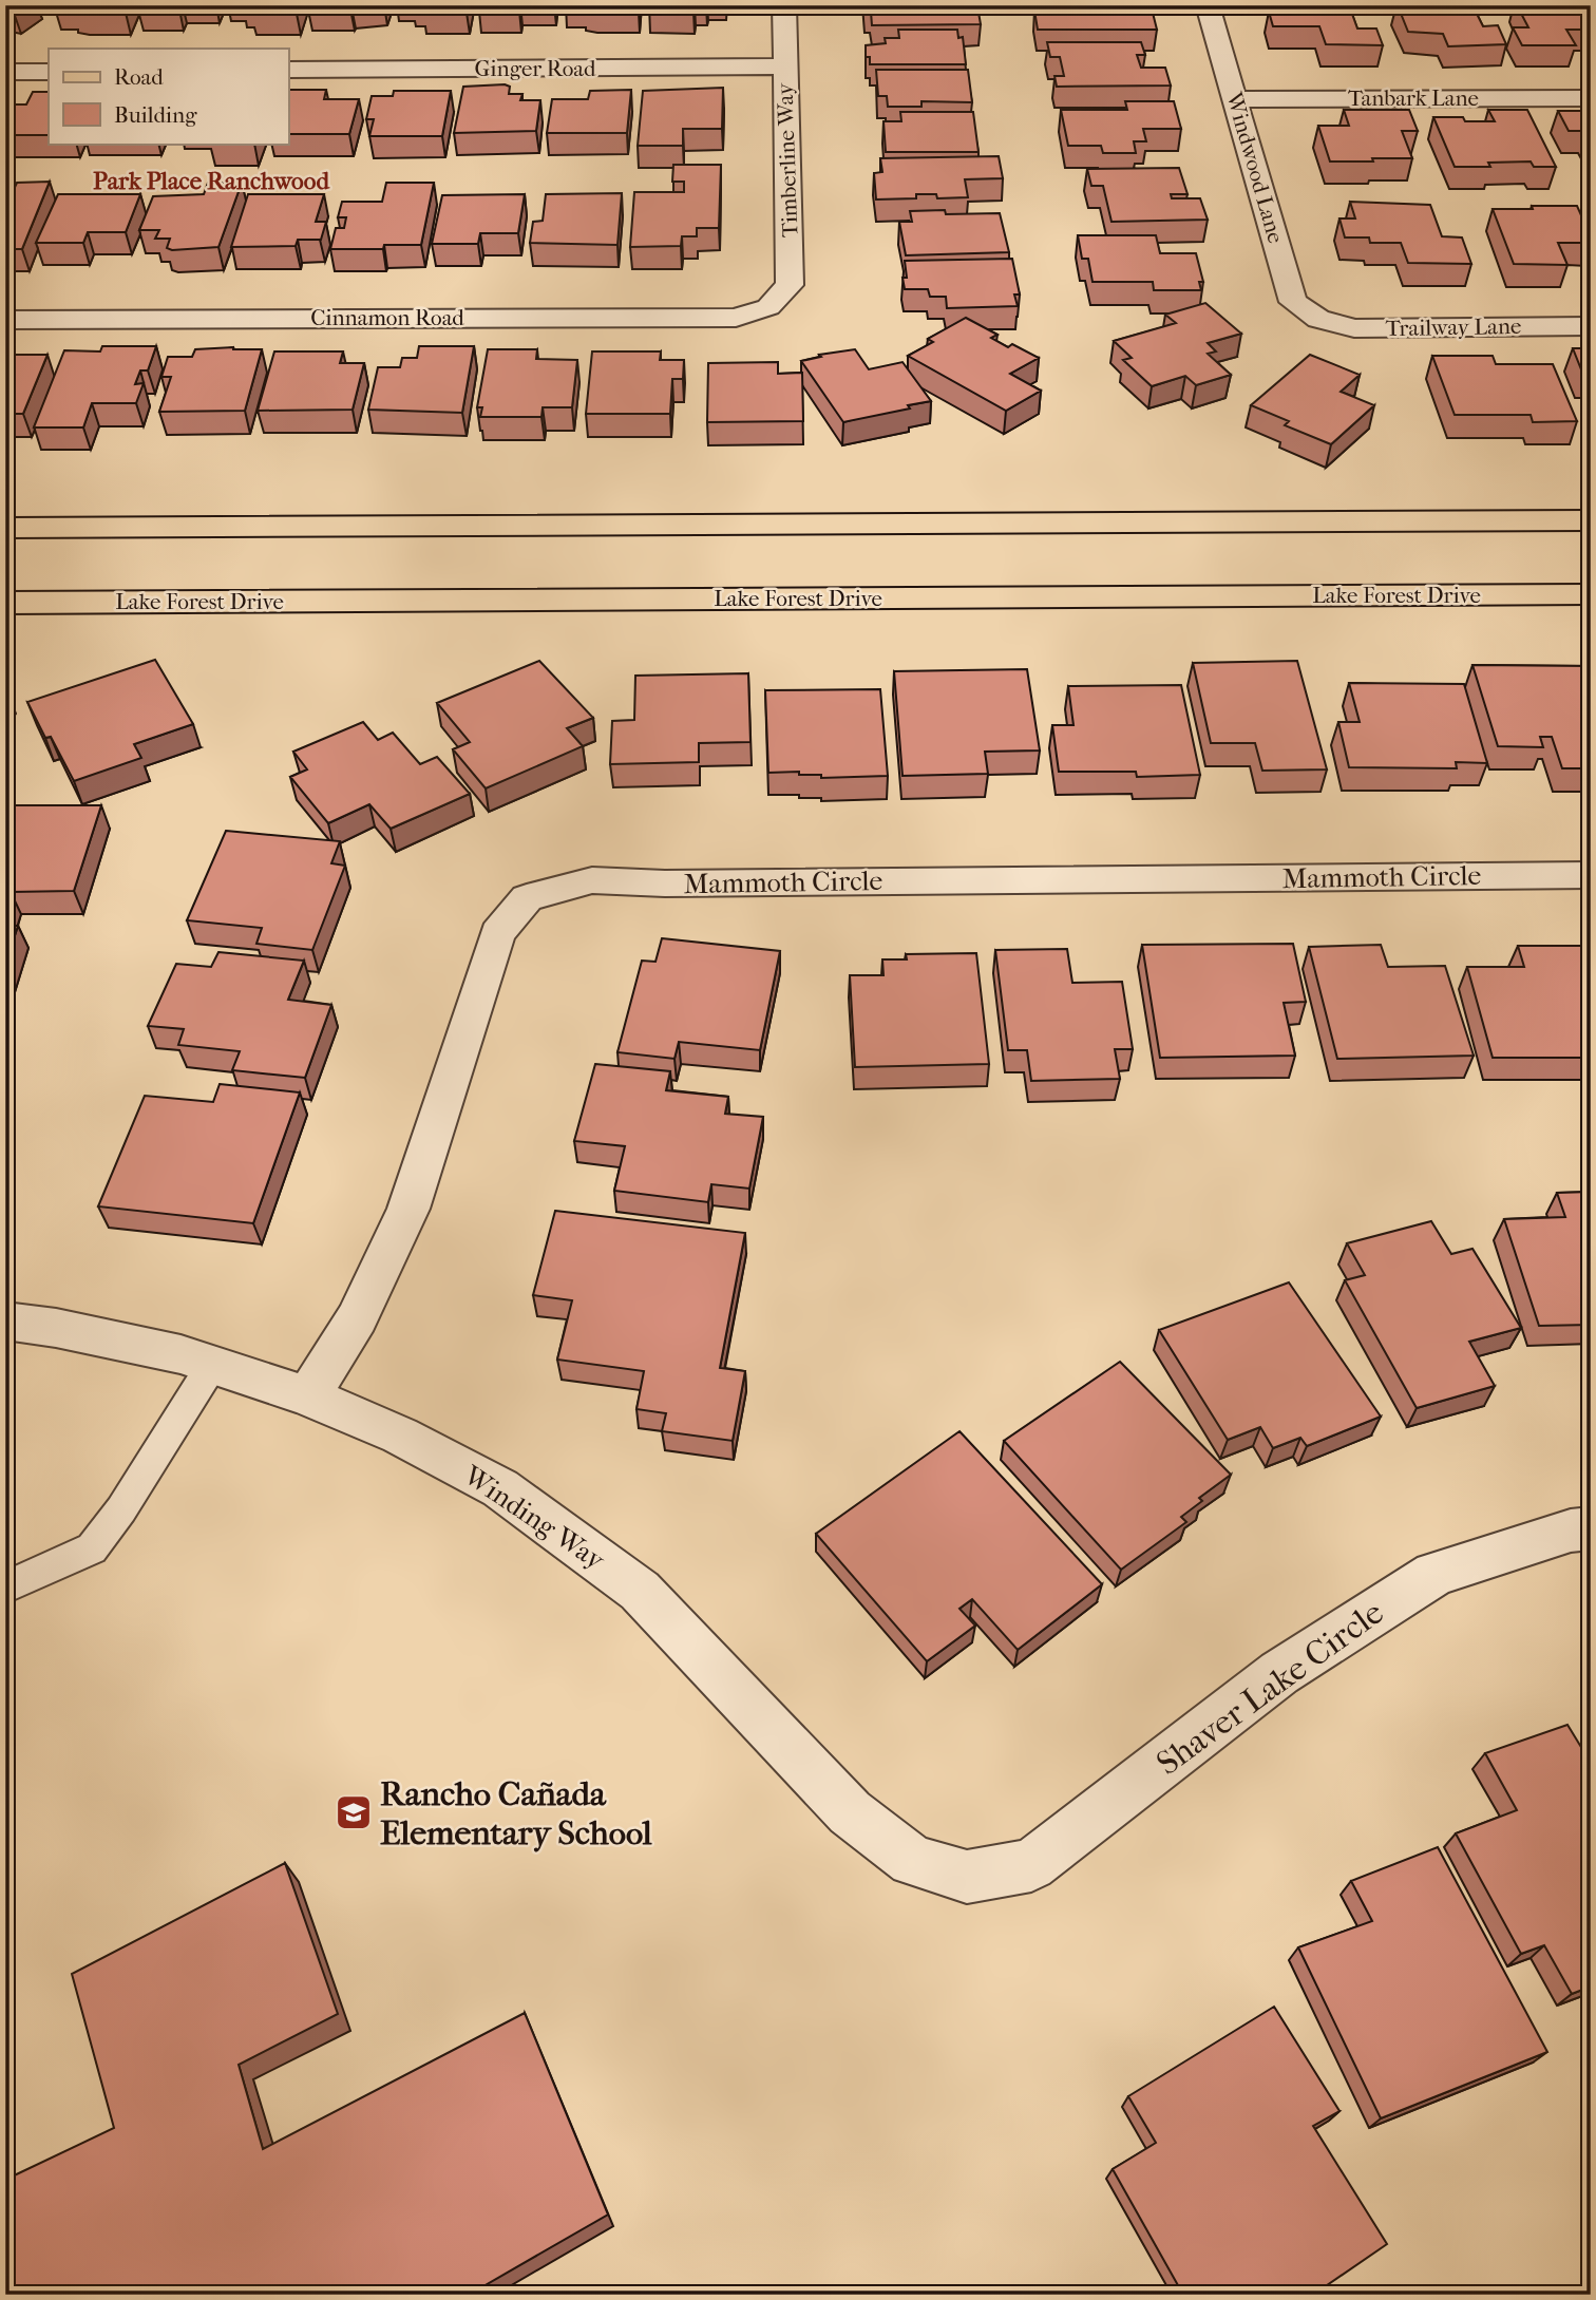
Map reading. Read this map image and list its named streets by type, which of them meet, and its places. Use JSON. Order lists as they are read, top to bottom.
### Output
{
  "streets": {
    "main road": ["Lake Forest Drive"],
    "street": [
      "Ginger Road",
      "Tanbark Lane",
      "Timberline Way",
      "Windwood Lane",
      "Cinnamon Road",
      "Trailway Lane",
      "Mammoth Circle",
      "Winding Way",
      "Shaver Lake Circle"
    ]
  },
  "crossings": [
    ["Ginger Road", "Timberline Way"],
    ["Tanbark Lane", "Windwood Lane"],
    ["Timberline Way", "Cinnamon Road"],
    ["Windwood Lane", "Trailway Lane"],
    ["Mammoth Circle", "Winding Way"],
    ["Winding Way", "Shaver Lake Circle"]
  ],
  "districts": ["Park Place Ranchwood"],
  "places": {
    "school or university": ["Rancho Cañada Elementary School"]
  },
  "legend": ["Road", "Building"]
}
